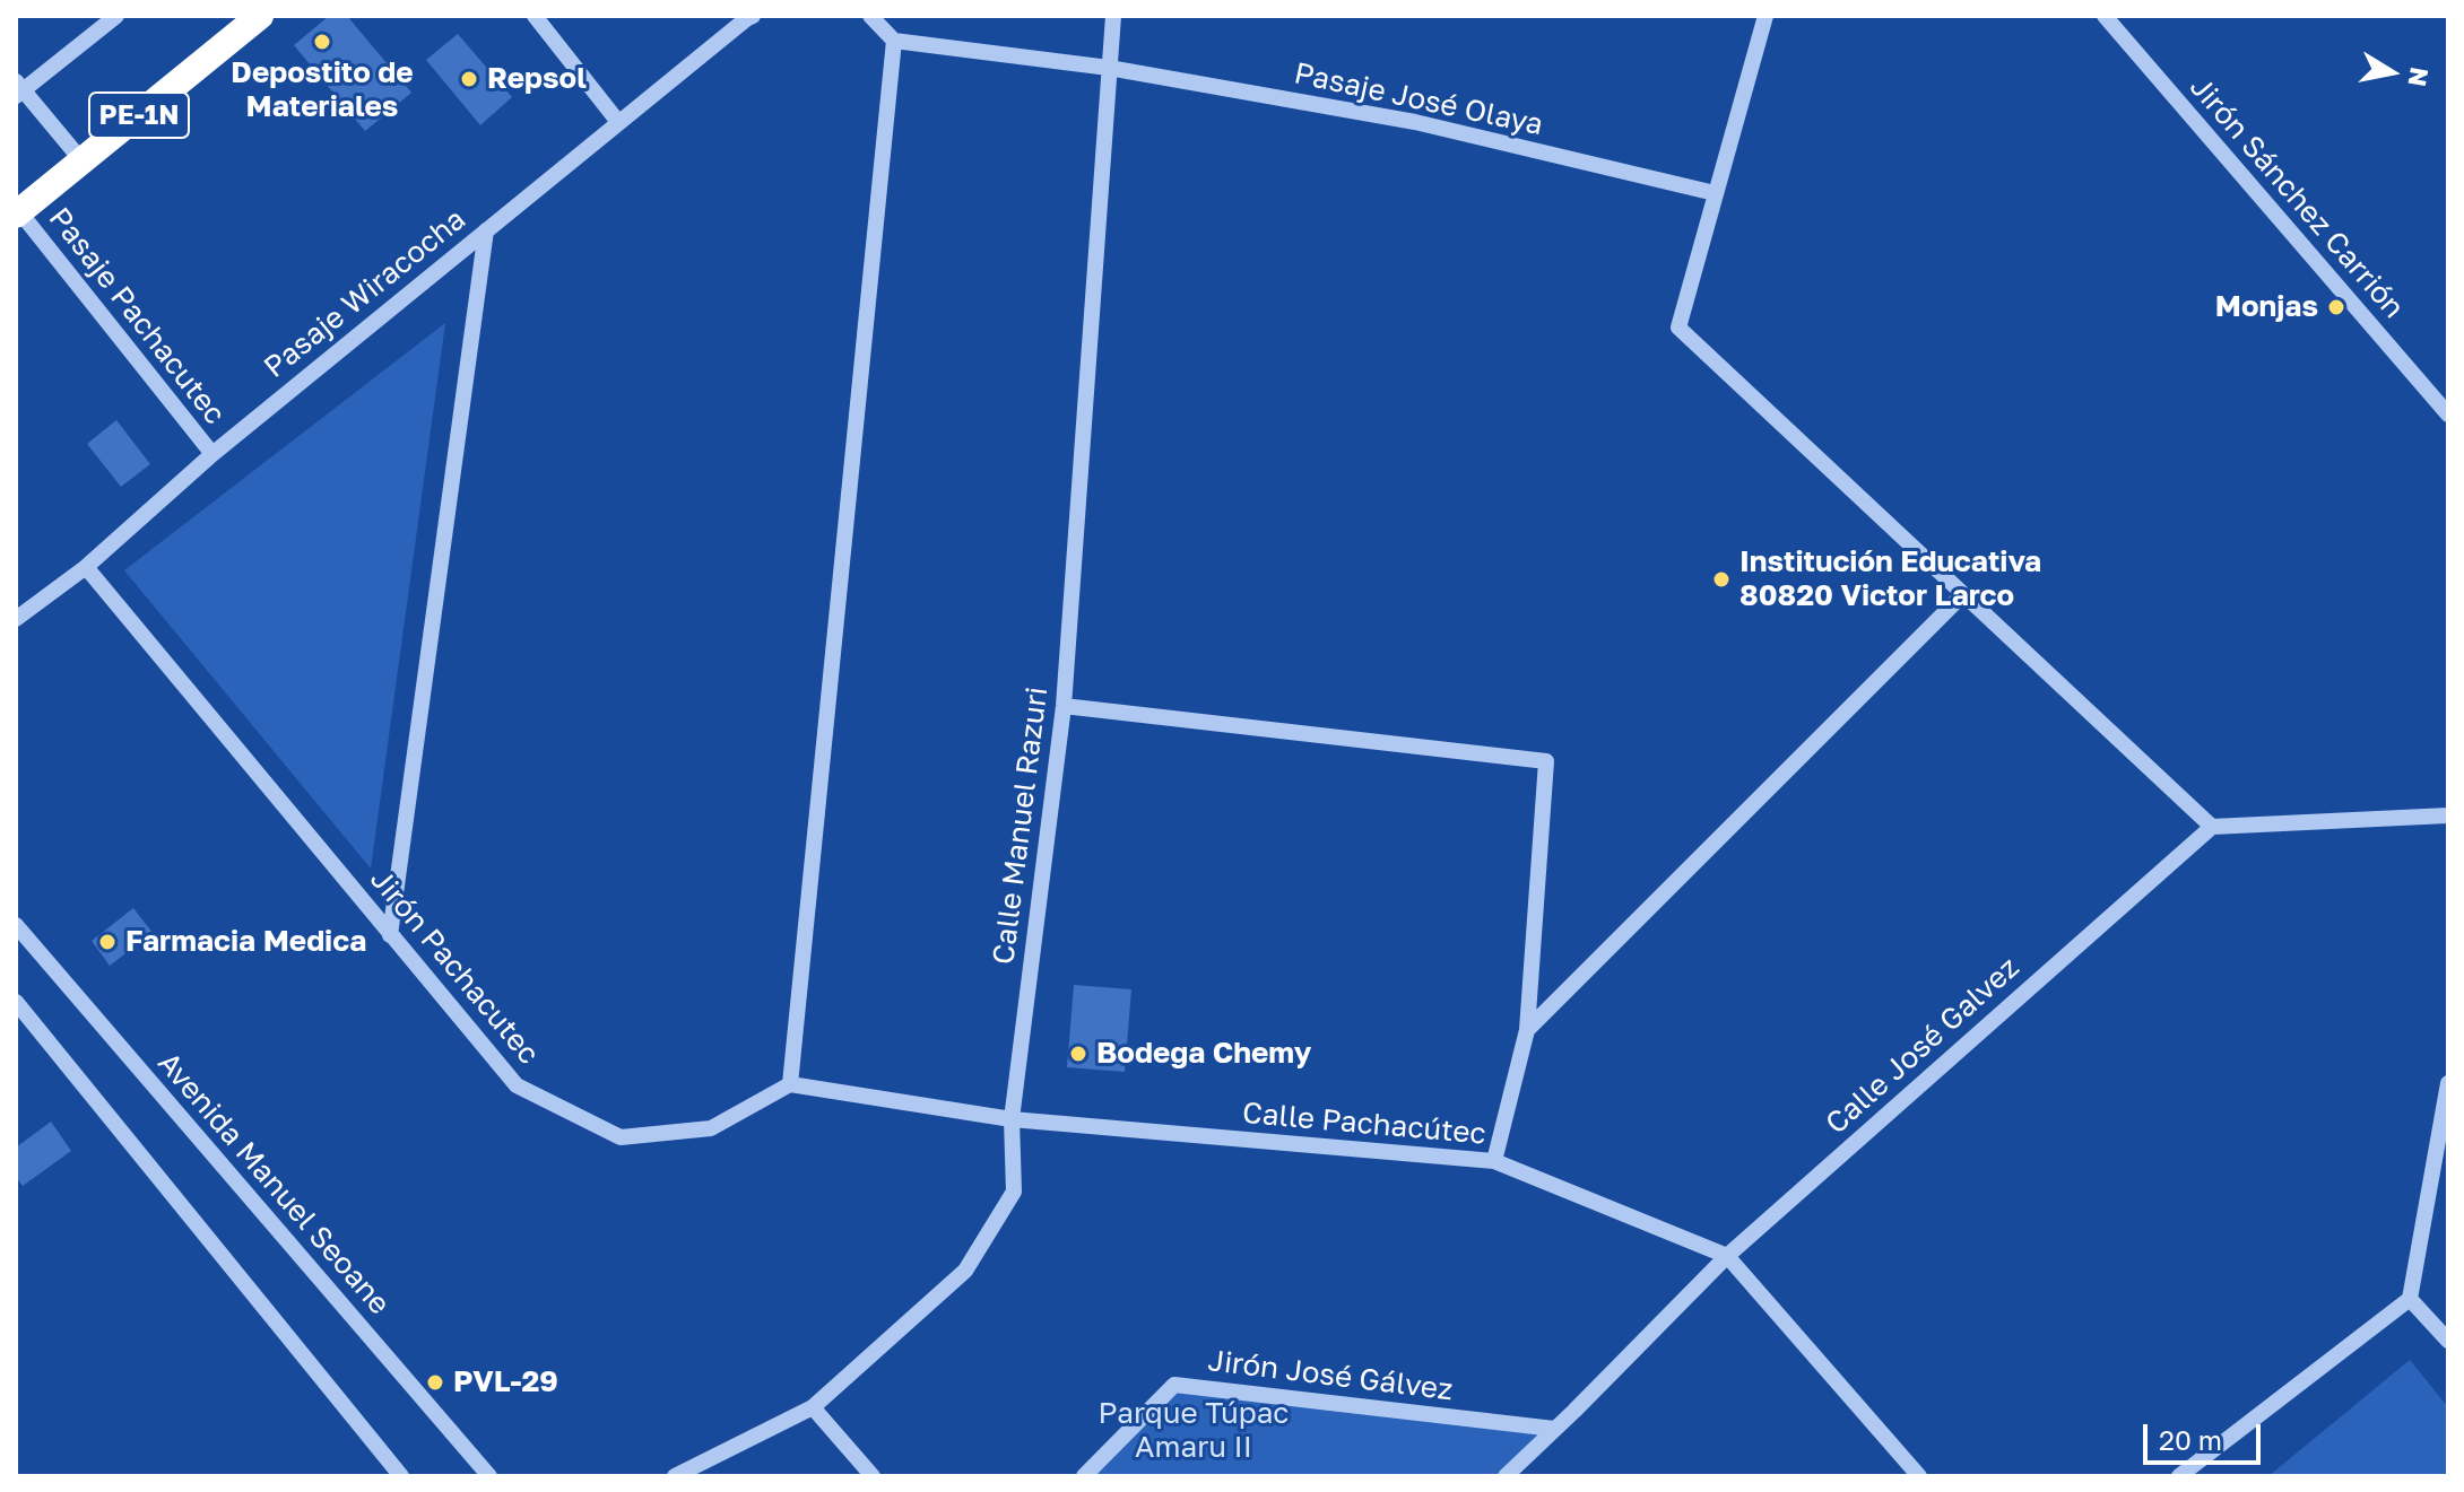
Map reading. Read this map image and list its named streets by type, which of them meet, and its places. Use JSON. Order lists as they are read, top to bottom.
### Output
{
  "streets": {
    "highway": ["PE-1N"],
    "street": [
      "Pasaje José Olaya",
      "Jirón Sánchez Carrión",
      "Pasaje Wiracocha",
      "Pasaje Pachacutec",
      "Calle Manuel Razuri",
      "Jirón Pachacutec",
      "Calle José Galvez",
      "Calle Pachacútec",
      "Avenida Manuel Seoane",
      "Jirón José Gálvez"
    ]
  },
  "crossings": [
    ["Pasaje José Olaya", "Calle Manuel Razuri"],
    ["PE-1N", "Pasaje Pachacutec"],
    ["Pasaje Wiracocha", "Pasaje Pachacutec"],
    ["Pasaje Wiracocha", "Jirón Pachacutec"],
    ["Calle Manuel Razuri", "Calle Pachacútec"],
    ["Calle José Galvez", "Calle Pachacútec"],
    ["Calle José Galvez", "Jirón José Gálvez"]
  ],
  "parks": ["Parque Túpac Amaru II"],
  "places": [
    "Depostito de Materiales",
    "Repsol",
    "Monjas",
    "Institución Educativa 80820 Victor Larco",
    "Farmacia Medica",
    "Bodega Chemy",
    "PVL-29"
  ],
  "scale_bar": "20 m",
  "north": "right"
}
